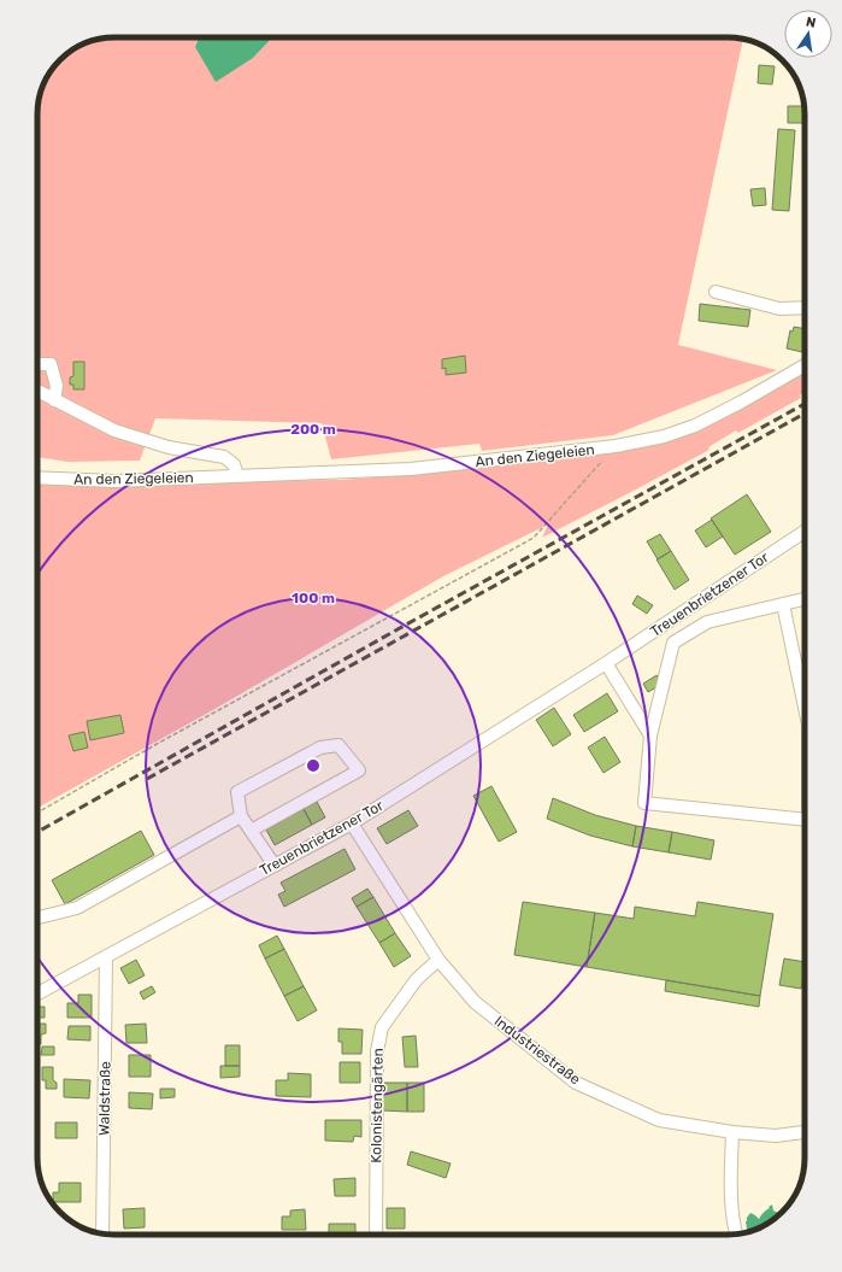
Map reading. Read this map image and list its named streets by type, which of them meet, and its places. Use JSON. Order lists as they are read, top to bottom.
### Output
{
  "streets": {
    "street": [
      "An den Ziegeleien",
      "Treuenbrietzener Tor",
      "Industriestraße",
      "Waldstraße",
      "Kolonistengärten"
    ]
  },
  "crossings": [
    ["Treuenbrietzener Tor", "Industriestraße"],
    ["Treuenbrietzener Tor", "Waldstraße"],
    ["Industriestraße", "Kolonistengärten"]
  ],
  "north": "top",
  "rings": ["200 m", "100 m"]
}
